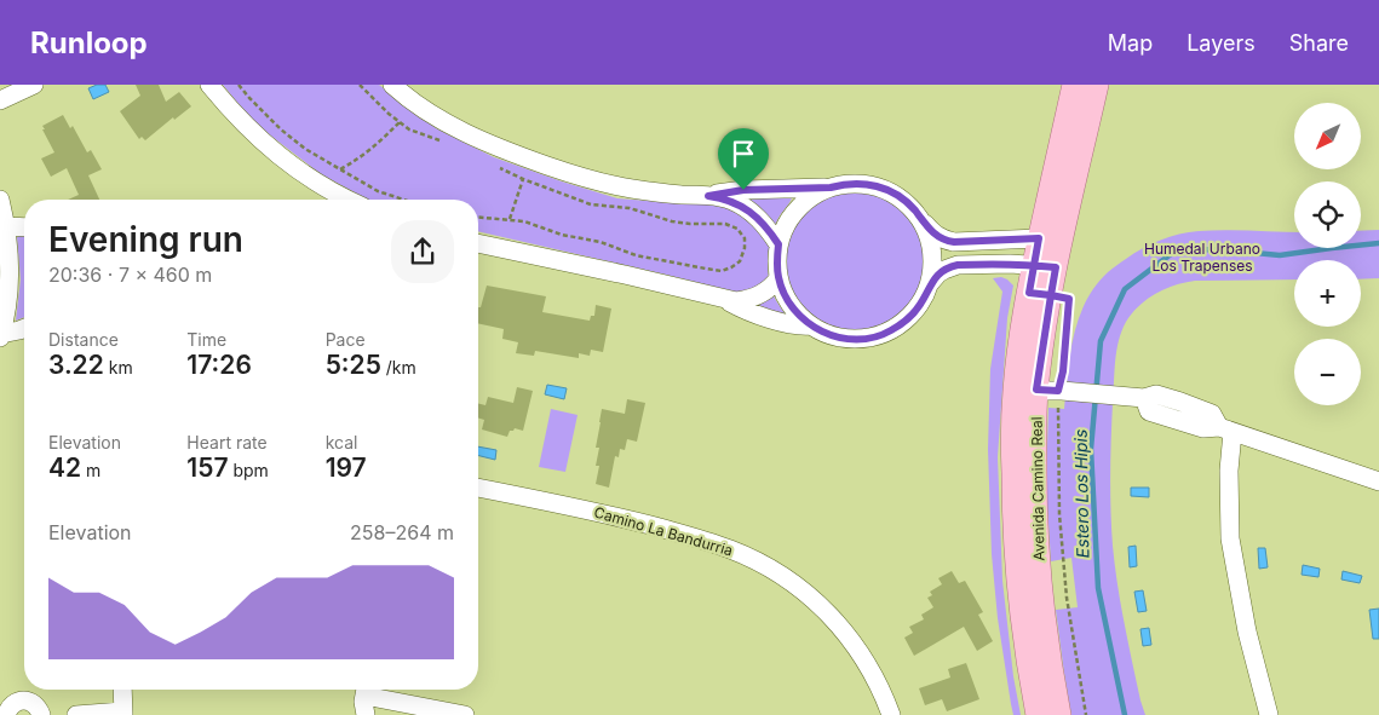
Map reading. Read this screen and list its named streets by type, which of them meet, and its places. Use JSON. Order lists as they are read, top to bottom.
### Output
{
  "streets": {
    "main road": ["Avenida Camino Real"],
    "street": ["Camino La Bandurria"]
  },
  "water": ["Estero Los Hipis"],
  "parks": ["Humedal Urbano Los Trapenses"],
  "north": "bottom left",
  "page": {
    "header": "Runloop",
    "nav": ["Map", "Layers", "Share"],
    "map_buttons": ["+", "−"],
    "heading": ["Evening run", "20:36 · 7 × 460 m"],
    "stats": [
      ["Distance", "3.22 km"],
      ["Time", "17:26"],
      ["Pace", "5:25 /km"],
      ["Elevation", "42 m"],
      ["Heart rate", "157 bpm"],
      ["kcal", "197"]
    ],
    "chart": ["Elevation", "258–264 m"]
  }
}
